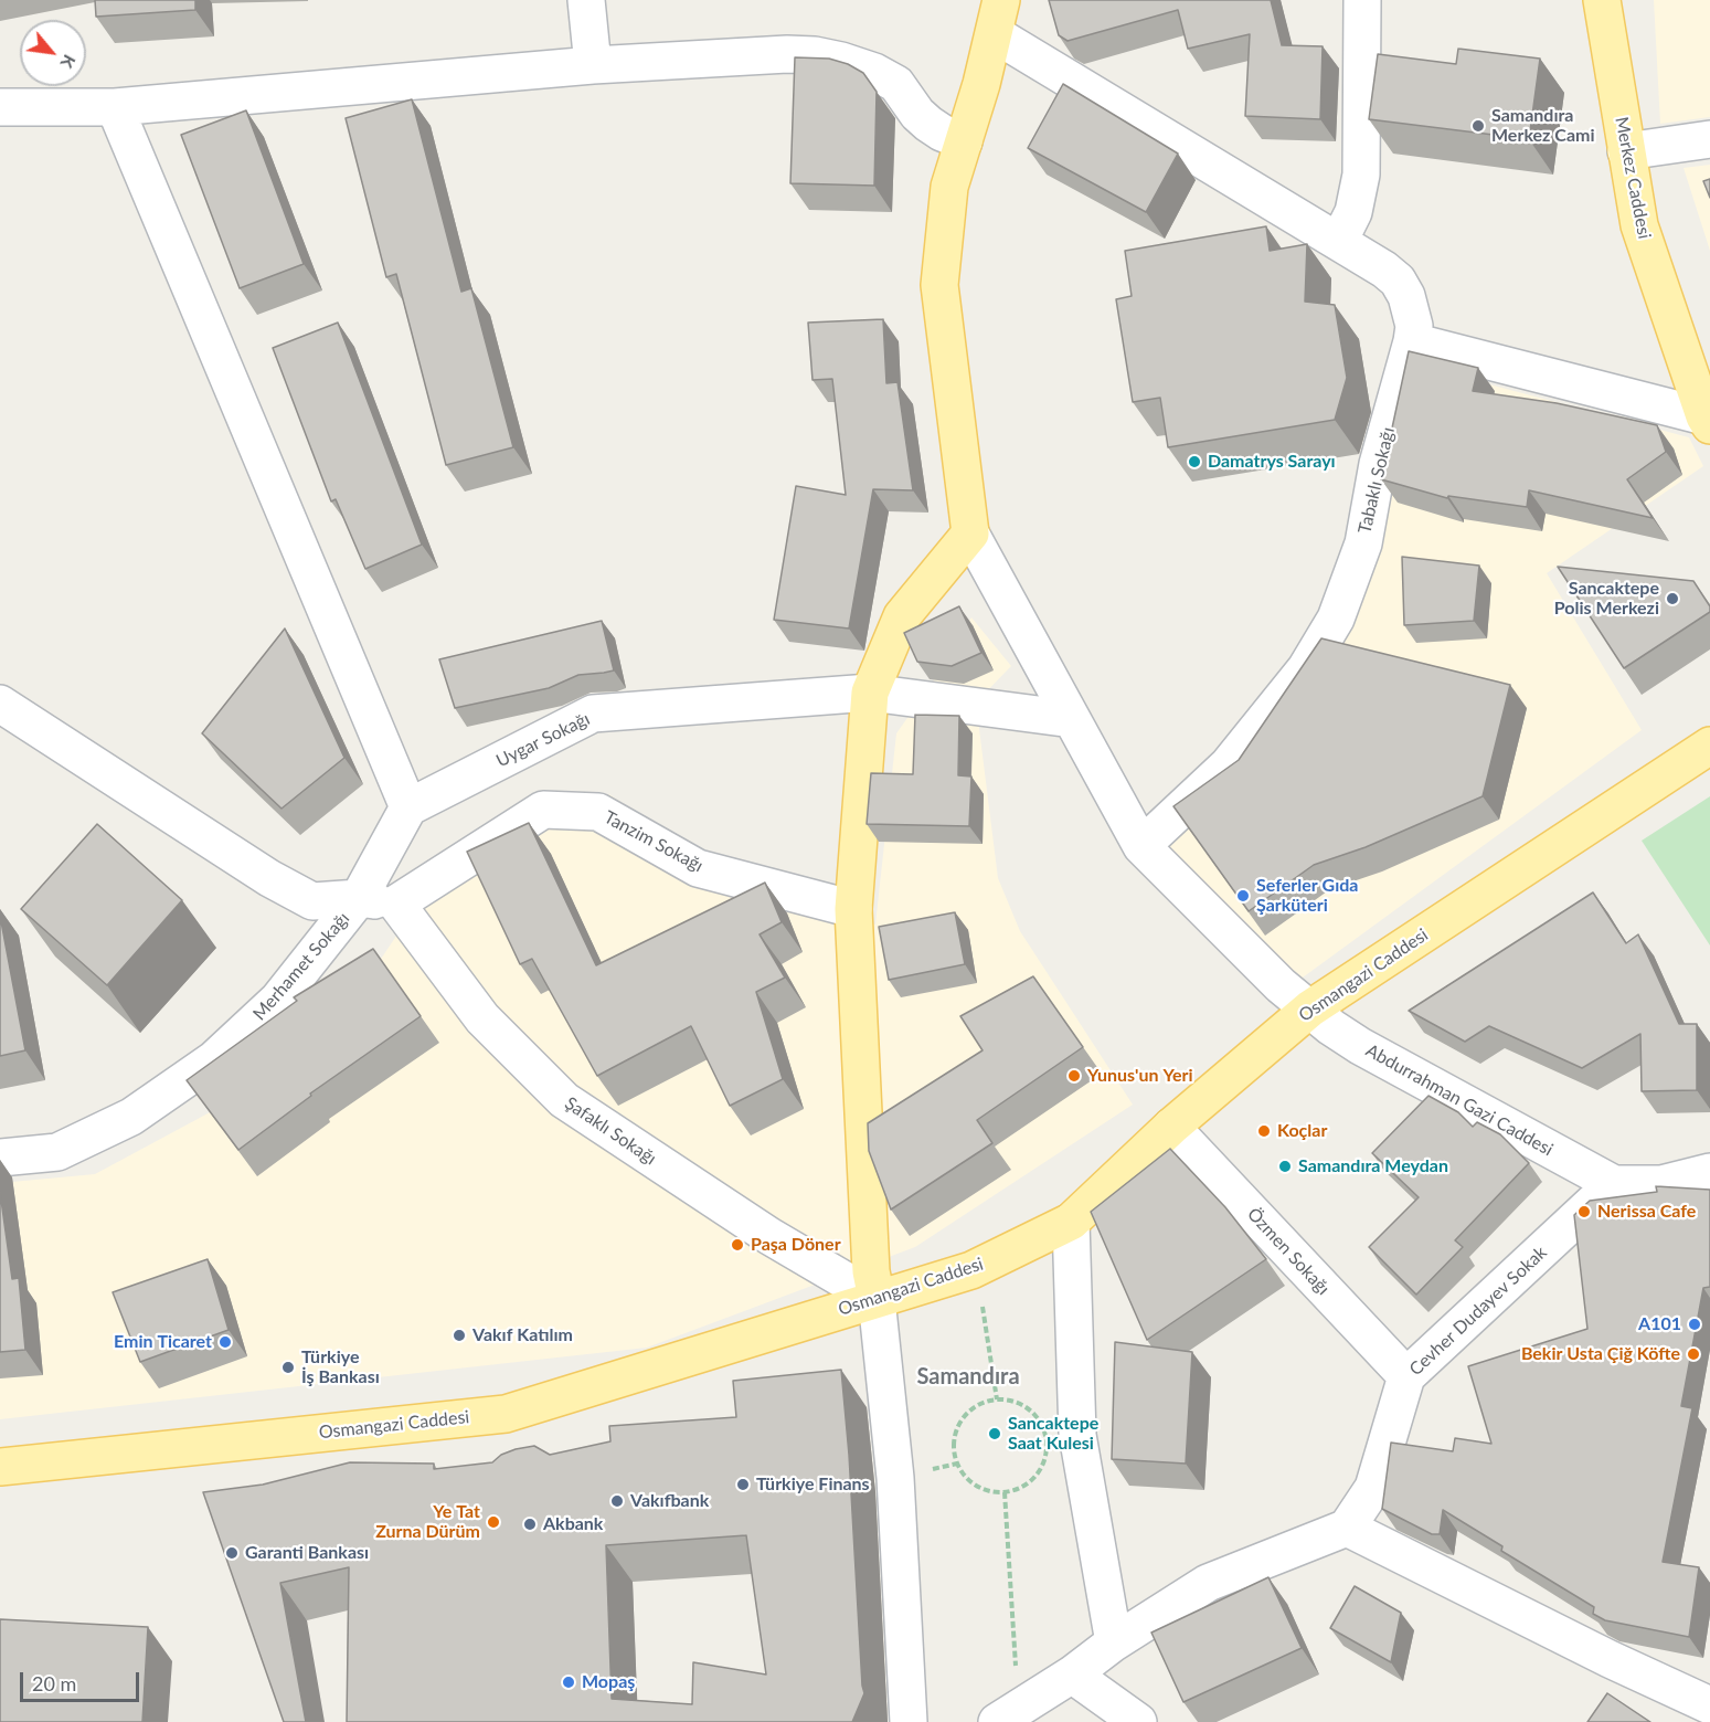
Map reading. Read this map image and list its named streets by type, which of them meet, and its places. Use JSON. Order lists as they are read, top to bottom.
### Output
{
  "streets": {
    "main road": ["Merkez Caddesi", "Osmangazi Caddesi"],
    "street": [
      "Tabaklı Sokağı",
      "Uygar Sokağı",
      "Tanzim Sokağı",
      "Merhamet Sokağı",
      "Abdurrahman Gazi Caddesi",
      "Şafaklı Sokağı",
      "Özmen Sokağı",
      "Cevher Dudayev Sokak"
    ]
  },
  "crossings": [
    ["Tanzim Sokağı", "Şafaklı Sokağı"],
    ["Osmangazi Caddesi", "Abdurrahman Gazi Caddesi"],
    ["Osmangazi Caddesi", "Şafaklı Sokağı"],
    ["Osmangazi Caddesi", "Özmen Sokağı"],
    ["Abdurrahman Gazi Caddesi", "Cevher Dudayev Sokak"],
    ["Özmen Sokağı", "Cevher Dudayev Sokak"]
  ],
  "districts": ["Samandıra"],
  "places": [
    "Samandıra Merkez Cami",
    "Damatrys Sarayı",
    "Sancaktepe Polis Merkezi",
    "Seferler Gıda Şarküteri",
    "Yunus'un Yeri",
    "Koçlar",
    "Samandıra Meydan",
    "Nerissa Cafe",
    "Paşa Döner",
    "A101",
    "Vakıf Katılım",
    "Emin Ticaret",
    "Bekir Usta Çiğ Köfte",
    "Türkiye İş Bankası",
    "Sancaktepe Saat Kulesi",
    "Türkiye Finans",
    "Vakıfbank",
    "Ye Tat Zurna Dürüm",
    "Akbank",
    "Garanti Bankası",
    "Mopaş"
  ],
  "scale_bar": "20 m",
  "north": "bottom right"
}
